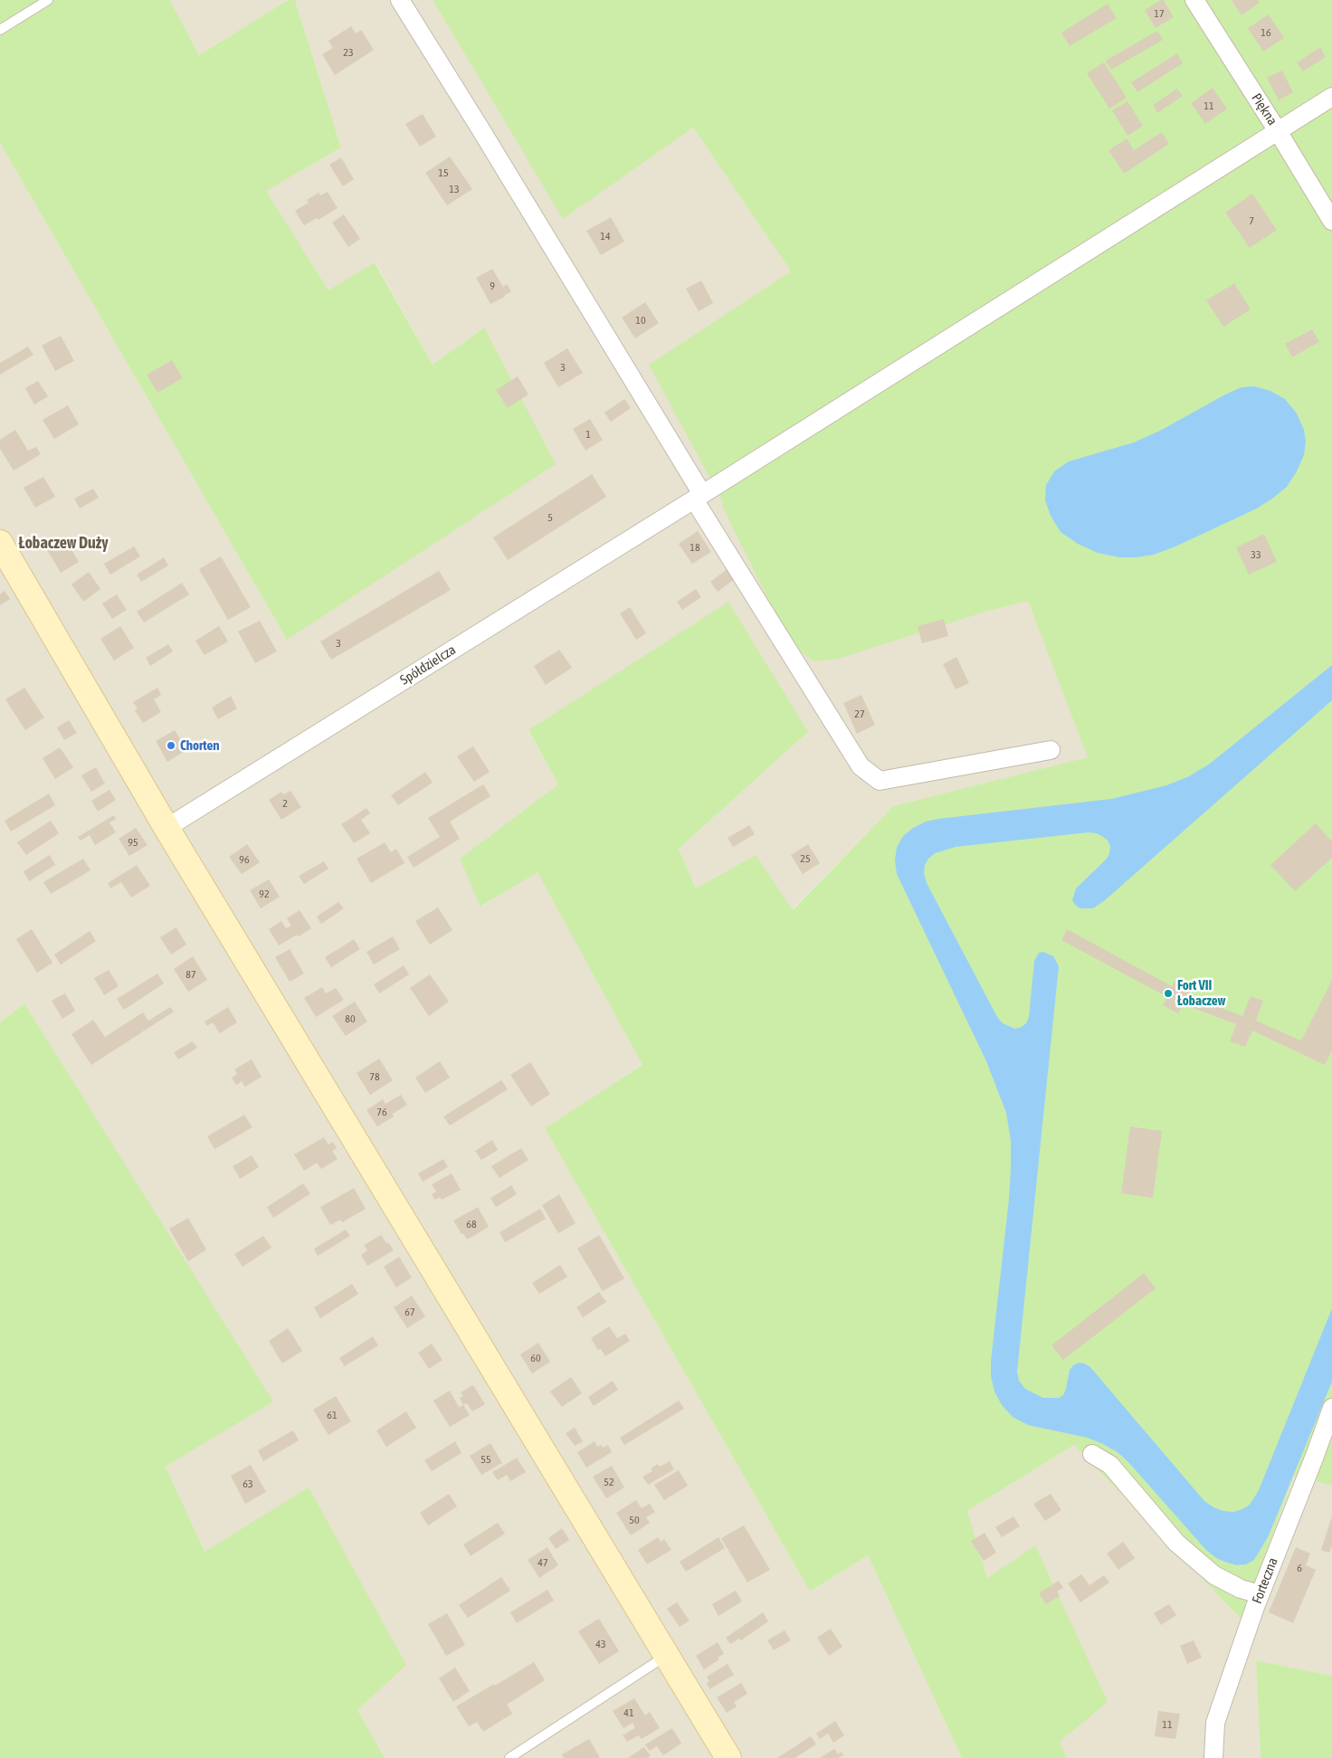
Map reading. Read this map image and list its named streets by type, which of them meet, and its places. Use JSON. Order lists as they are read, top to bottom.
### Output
{
  "streets": {
    "street": ["Piękna", "Spółdzielcza", "Forteczna"]
  },
  "crossings": [
    ["Piękna", "Spółdzielcza"]
  ],
  "districts": ["Łobaczew Duży"],
  "places": ["Chorten", "Fort VII Łobaczew"],
  "house_numbers": [
    "17",
    "16",
    "23",
    "11",
    "15",
    "13",
    "7",
    "14",
    "9",
    "10",
    "3",
    "1",
    "5",
    "18",
    "33",
    "3",
    "27",
    "2",
    "95",
    "25",
    "96",
    "92",
    "87",
    "80",
    "78",
    "76",
    "68",
    "67",
    "60",
    "61",
    "55",
    "52",
    "63",
    "50",
    "47",
    "6",
    "43",
    "41",
    "11"
  ]
}
